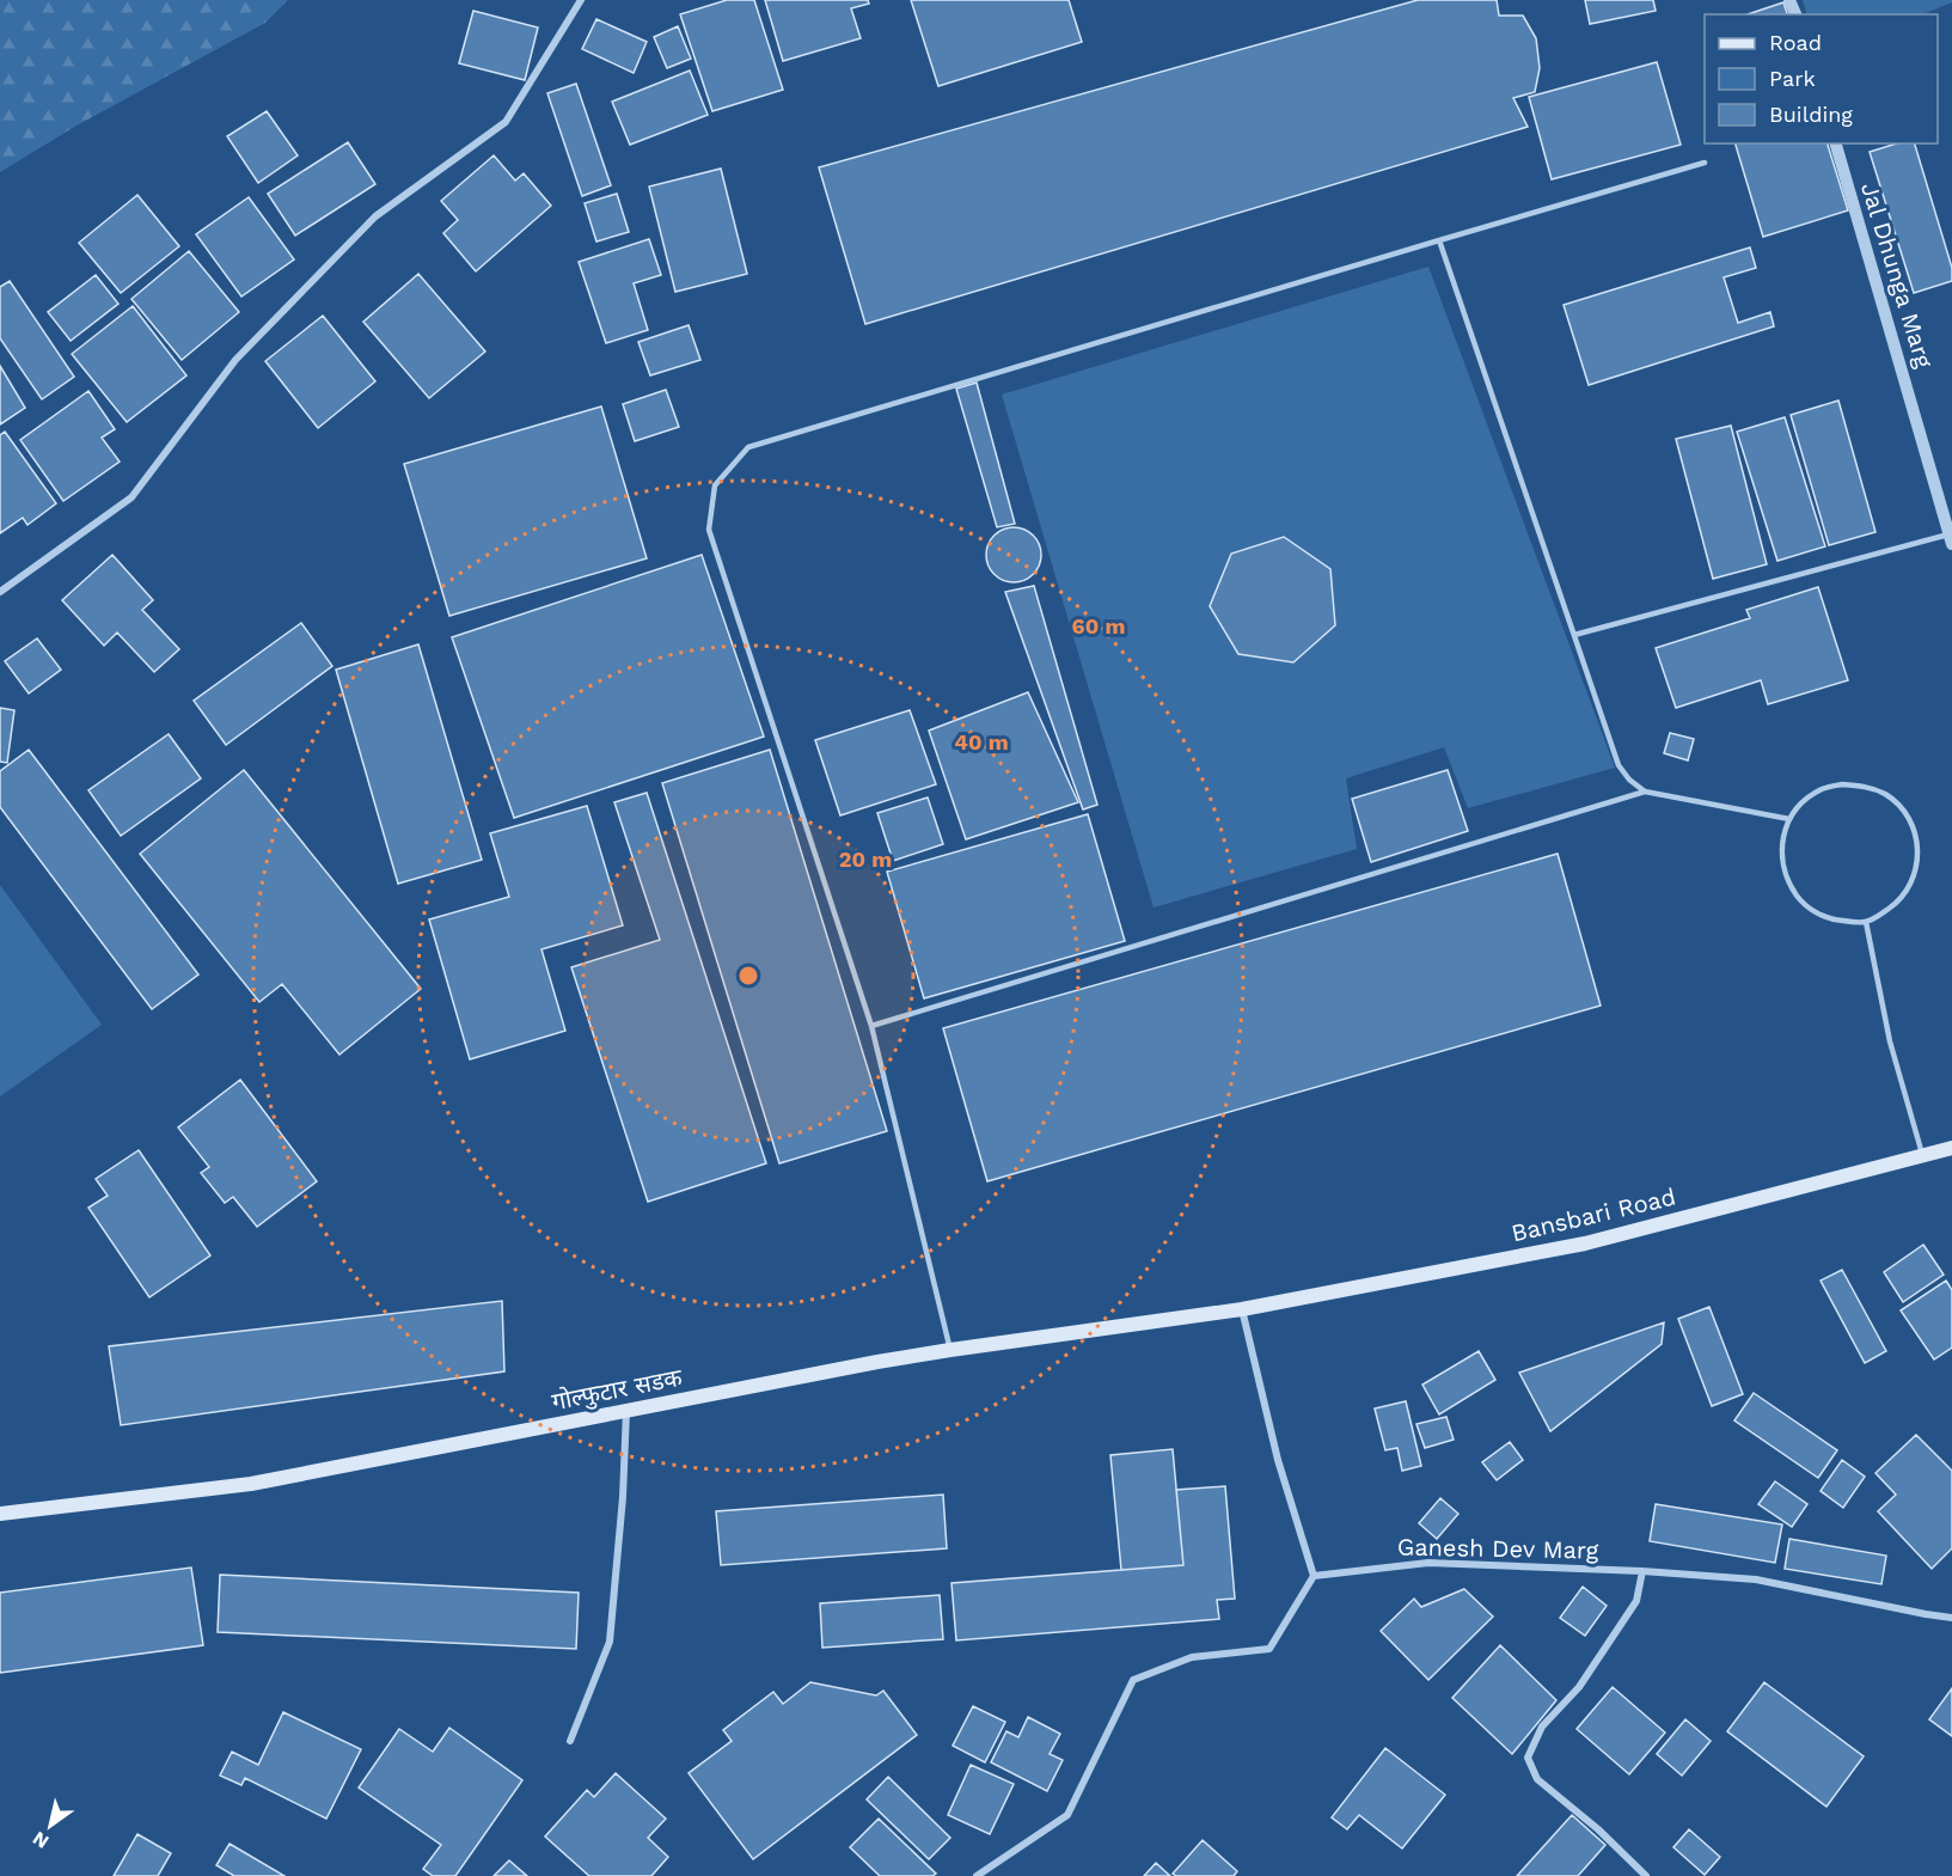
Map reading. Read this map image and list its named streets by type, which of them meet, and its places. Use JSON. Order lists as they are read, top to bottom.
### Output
{
  "streets": {
    "main road": ["Bansbari Road", "गोल्फुटार सडक"],
    "street": ["Jal Dhunga Marg", "Ganesh Dev Marg"]
  },
  "crossings": [
    ["Bansbari Road", "गोल्फुटार सडक"]
  ],
  "legend": ["Road", "Park", "Building"],
  "north": "bottom left",
  "rings": ["60 m", "40 m", "20 m"]
}
